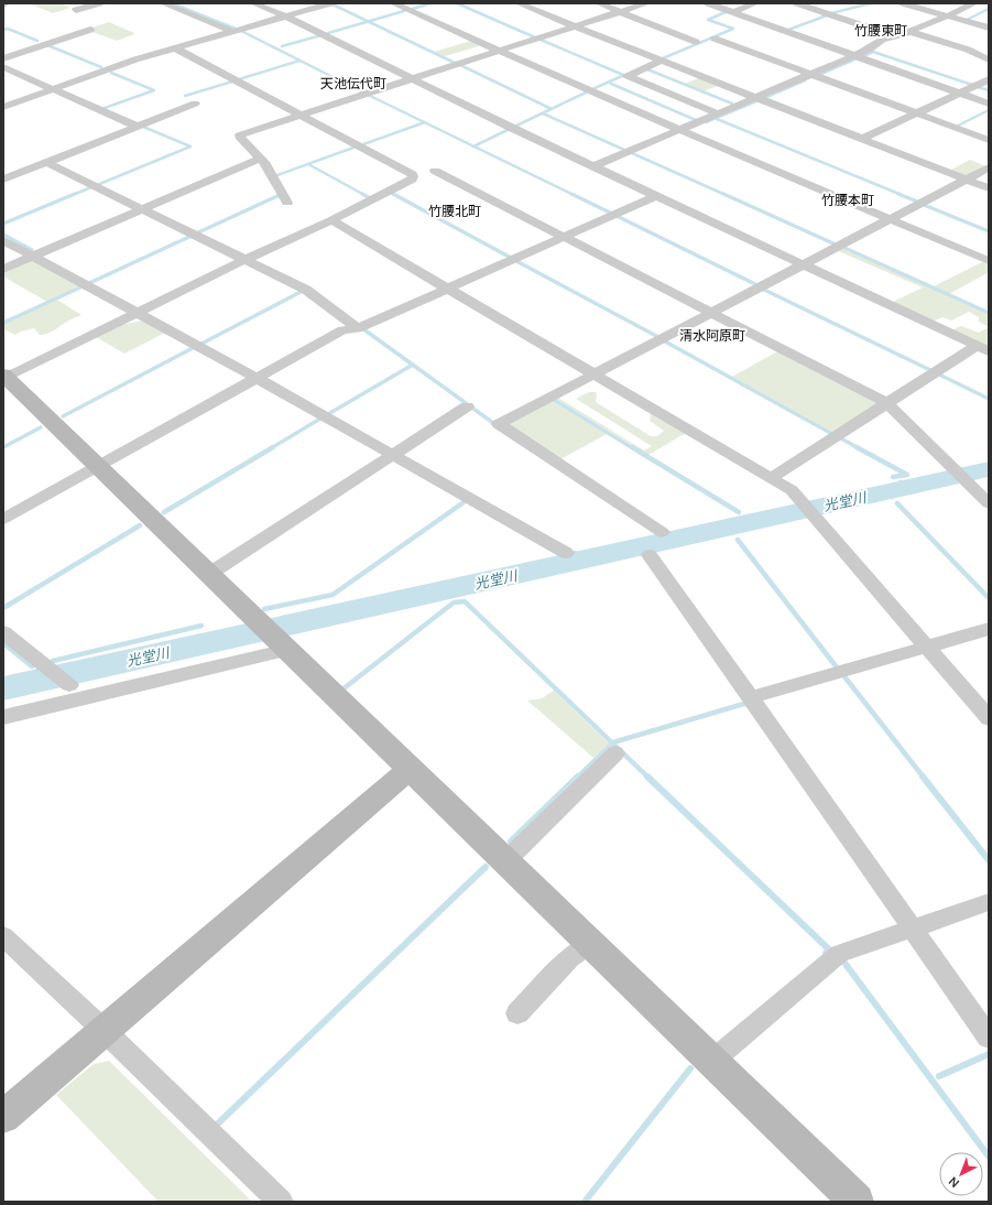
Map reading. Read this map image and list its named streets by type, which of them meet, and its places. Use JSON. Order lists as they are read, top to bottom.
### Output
{
  "districts": [
    "竹腰東町",
    "天池伝代町",
    "竹腰本町",
    "竹腰北町",
    "清水阿原町"
  ],
  "water": ["光堂川"],
  "north": "bottom left"
}
